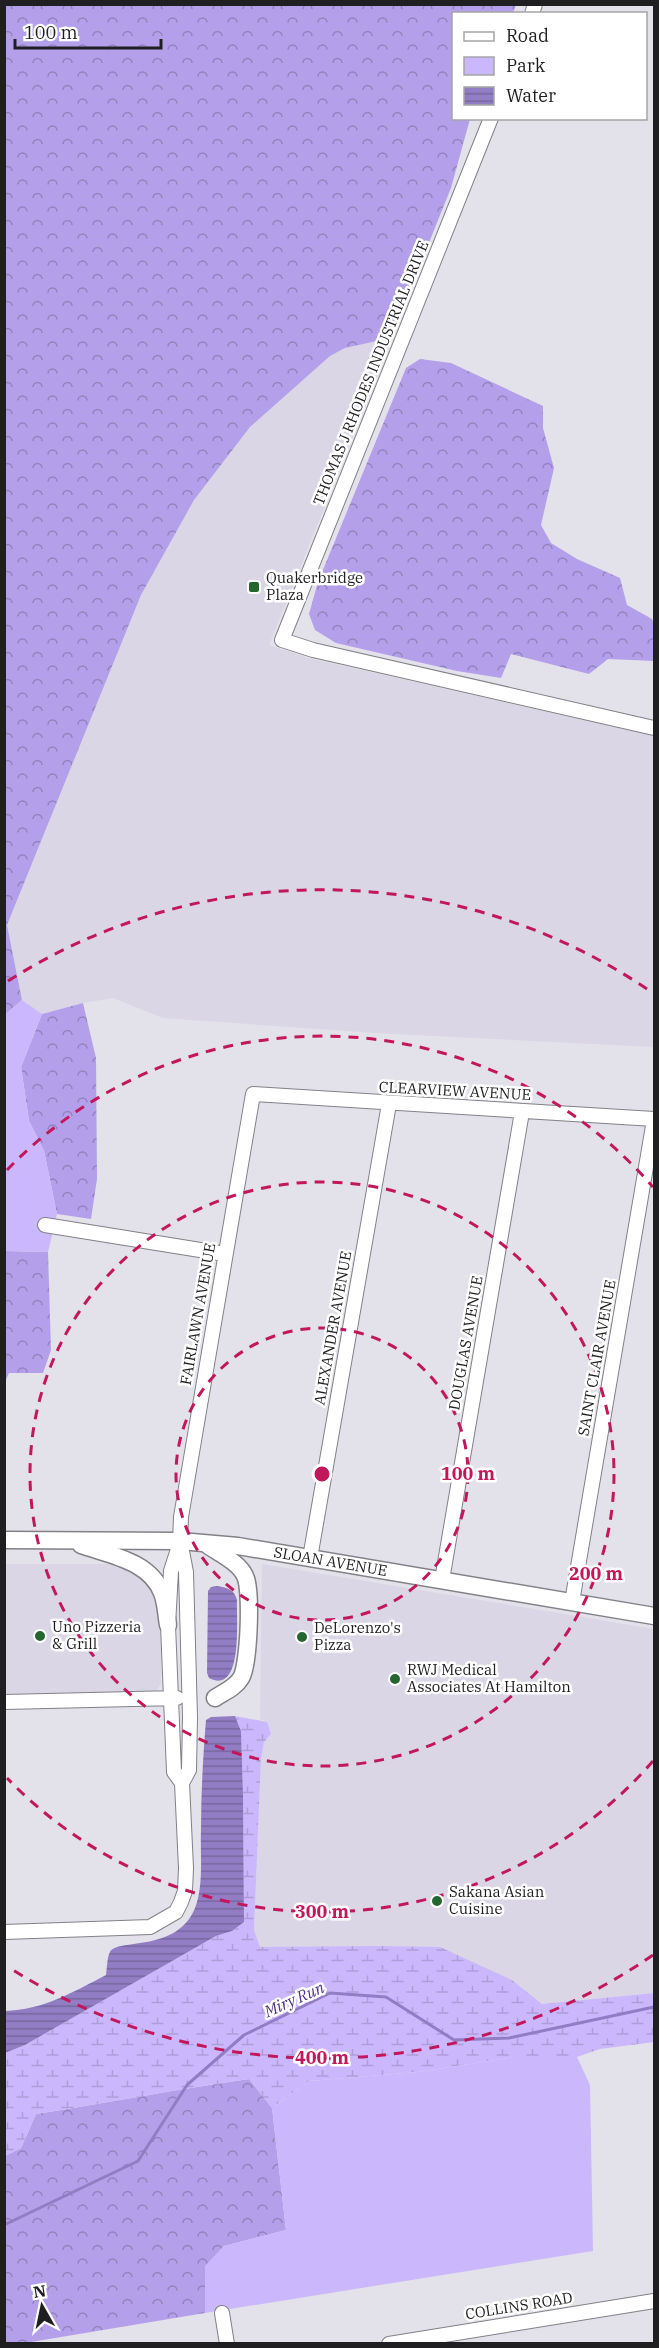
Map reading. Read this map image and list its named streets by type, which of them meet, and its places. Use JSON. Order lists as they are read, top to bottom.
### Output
{
  "streets": {
    "main road": ["SLOAN AVENUE"],
    "street": [
      "THOMAS J RHODES INDUSTRIAL DRIVE",
      "CLEARVIEW AVENUE",
      "FAIRLAWN AVENUE",
      "ALEXANDER AVENUE",
      "DOUGLAS AVENUE",
      "SAINT CLAIR AVENUE",
      "COLLINS ROAD"
    ]
  },
  "crossings": [
    ["CLEARVIEW AVENUE", "FAIRLAWN AVENUE"],
    ["CLEARVIEW AVENUE", "ALEXANDER AVENUE"],
    ["CLEARVIEW AVENUE", "DOUGLAS AVENUE"],
    ["CLEARVIEW AVENUE", "SAINT CLAIR AVENUE"],
    ["FAIRLAWN AVENUE", "SLOAN AVENUE"],
    ["ALEXANDER AVENUE", "SLOAN AVENUE"],
    ["DOUGLAS AVENUE", "SLOAN AVENUE"],
    ["SAINT CLAIR AVENUE", "SLOAN AVENUE"]
  ],
  "water": ["Miry Run"],
  "places": {
    "transit": ["Quakerbridge Plaza"],
    "other": [
      "Uno Pizzeria & Grill",
      "DeLorenzo's Pizza",
      "RWJ Medical Associates At Hamilton",
      "Sakana Asian Cuisine"
    ]
  },
  "legend": ["Road", "Park", "Water"],
  "scale_bar": "100 m",
  "north": "top",
  "rings": [
    "100 m",
    "200 m",
    "300 m",
    "400 m"
  ]
}
